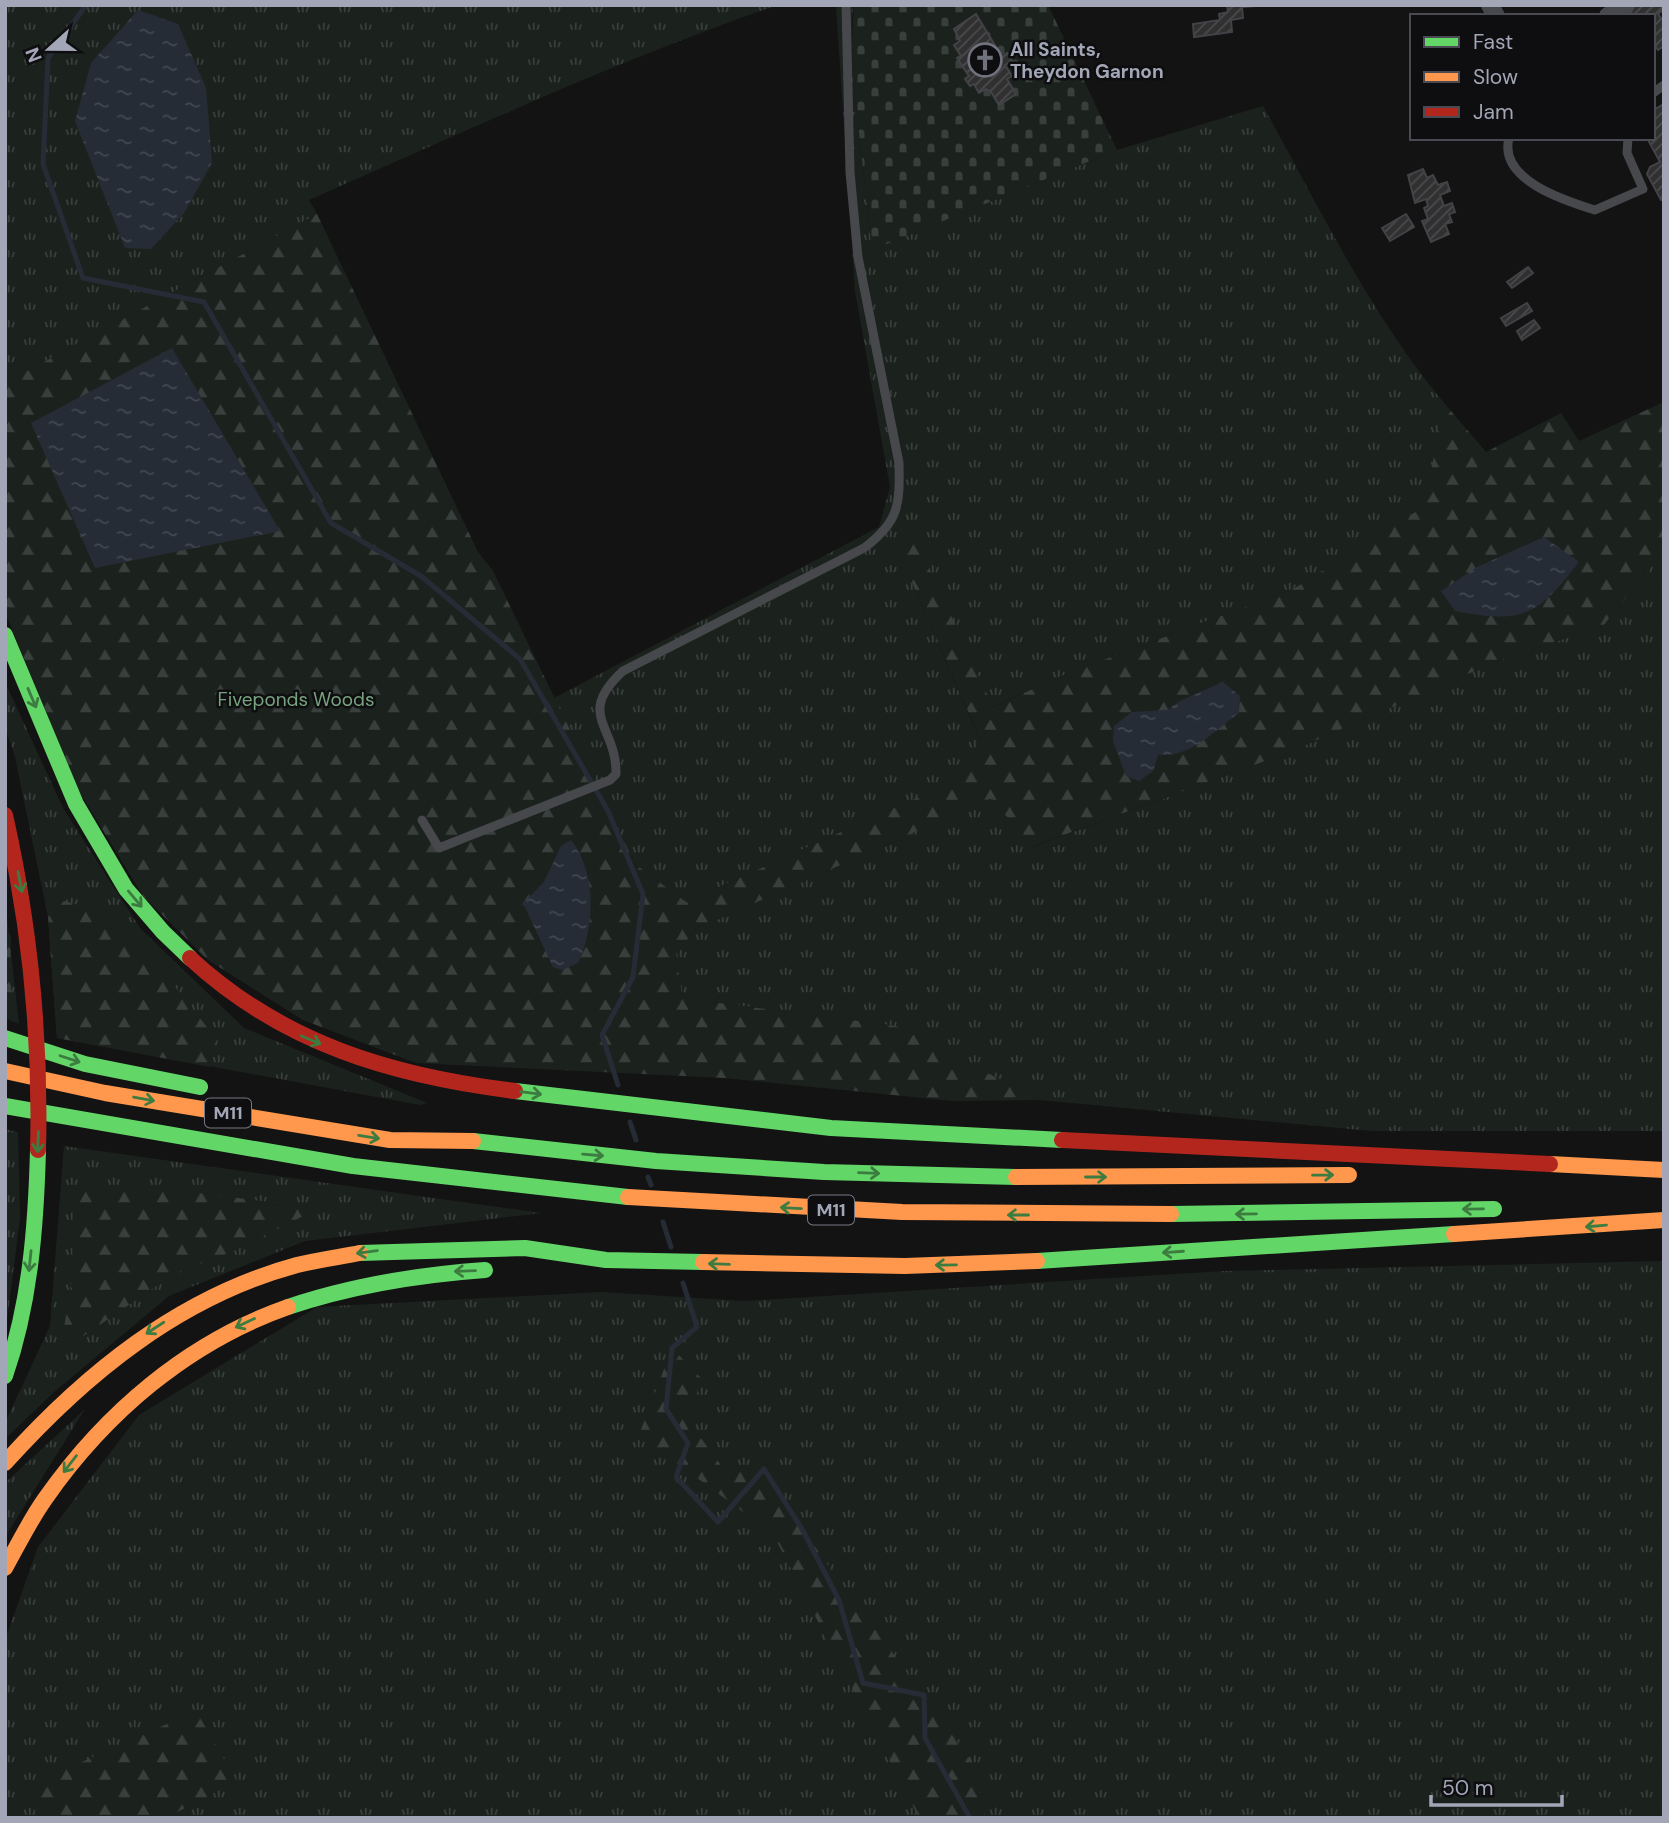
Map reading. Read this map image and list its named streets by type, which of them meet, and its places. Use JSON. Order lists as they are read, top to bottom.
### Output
{
  "streets": {
    "highway": ["M11"]
  },
  "parks": ["Fiveponds Woods"],
  "places": {
    "church": ["All Saints, Theydon Garnon"]
  },
  "legend": ["Fast", "Slow", "Jam"],
  "scale_bar": "50 m",
  "north": "left"
}
